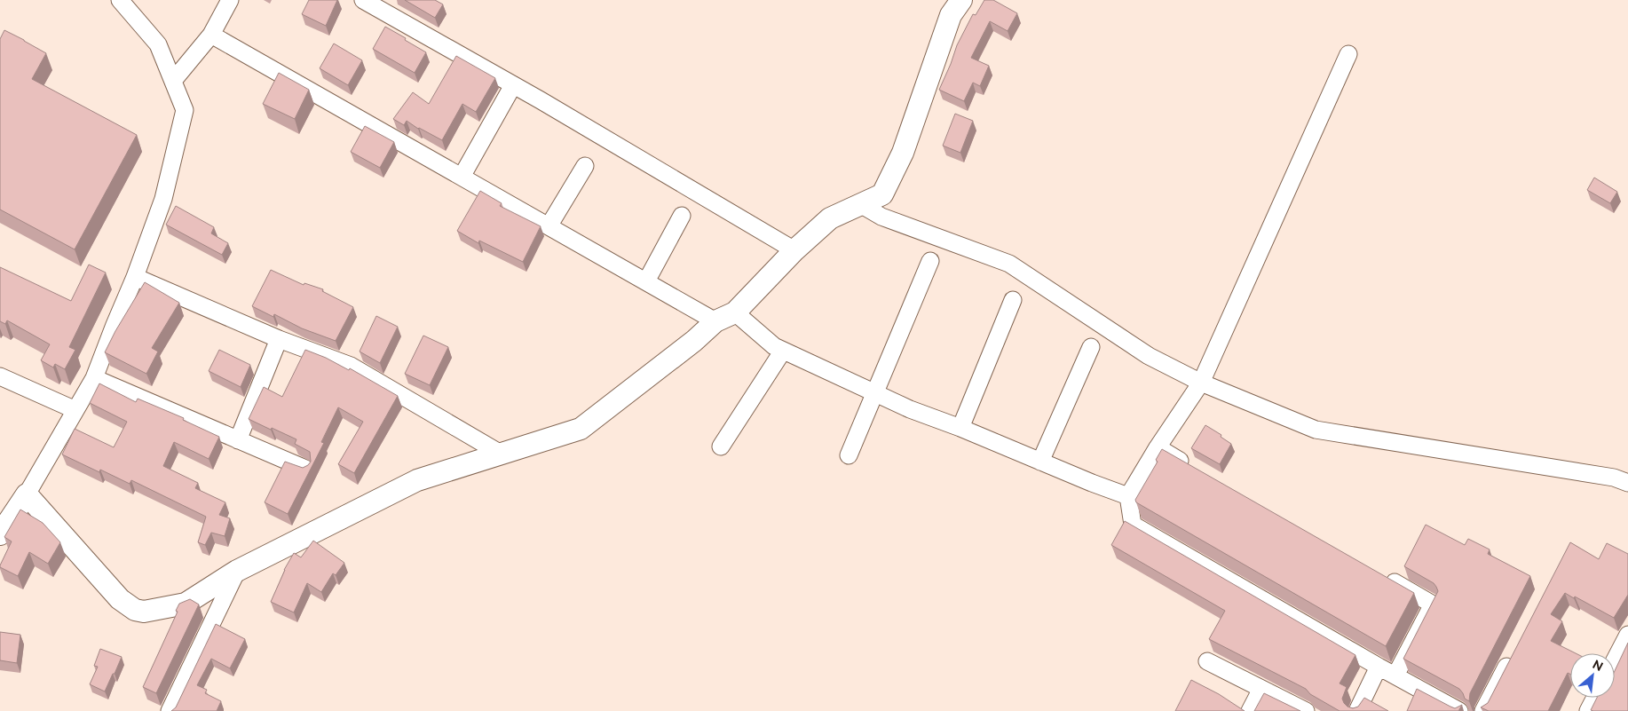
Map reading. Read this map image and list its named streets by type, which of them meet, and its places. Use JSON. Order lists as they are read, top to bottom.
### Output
{
  "north": "top right"
}
